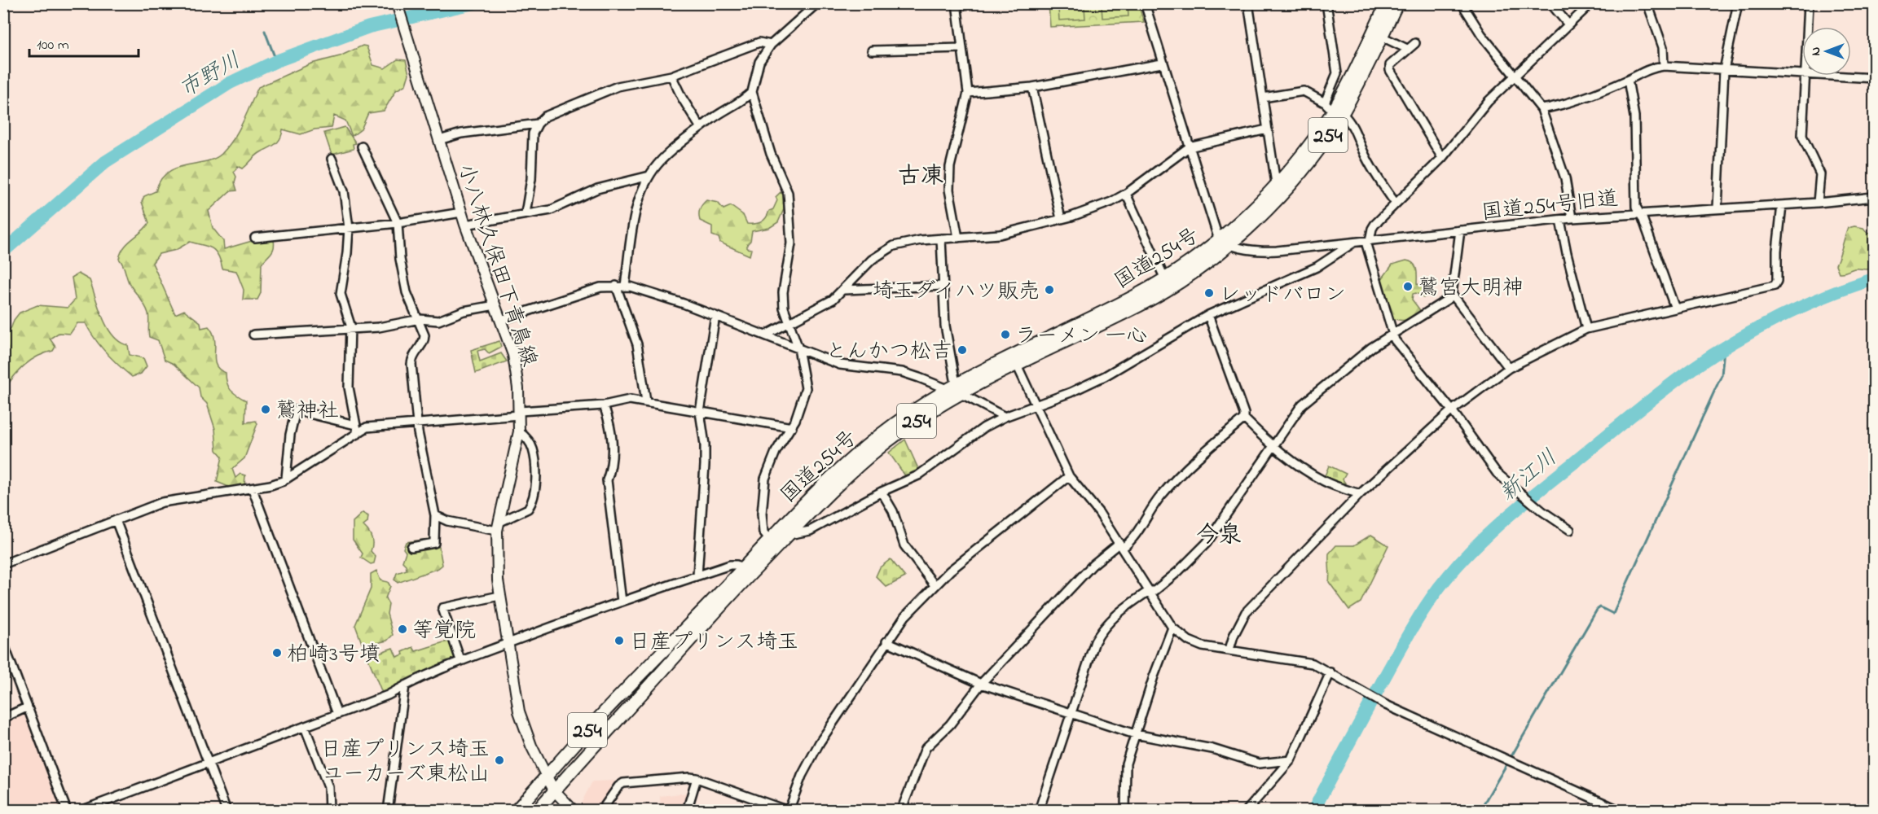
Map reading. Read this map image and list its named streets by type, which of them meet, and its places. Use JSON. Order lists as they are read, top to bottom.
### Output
{
  "streets": {
    "highway": ["254", "国道254号"],
    "main road": ["小八林久保田下青鳥線"],
    "street": ["国道254号旧道"]
  },
  "crossings": [
    ["254", "国道254号旧道"],
    ["254", "国道254号"],
    ["国道254号旧道", "国道254号"],
    ["国道254号", "小八林久保田下青鳥線"]
  ],
  "districts": ["古凍", "今泉"],
  "water": ["市野川", "新江川"],
  "places": [
    "鷲宮大明神",
    "埼玉ダイハツ販売",
    "レッドバロン",
    "ラーメン 一心",
    "とんかつ松吉",
    "鷲神社",
    "等覚院",
    "日産プリンス埼玉",
    "柏崎3号墳",
    "日産プリンス埼玉 ユーカーズ東松山"
  ],
  "scale_bar": "100 m",
  "north": "left"
}
